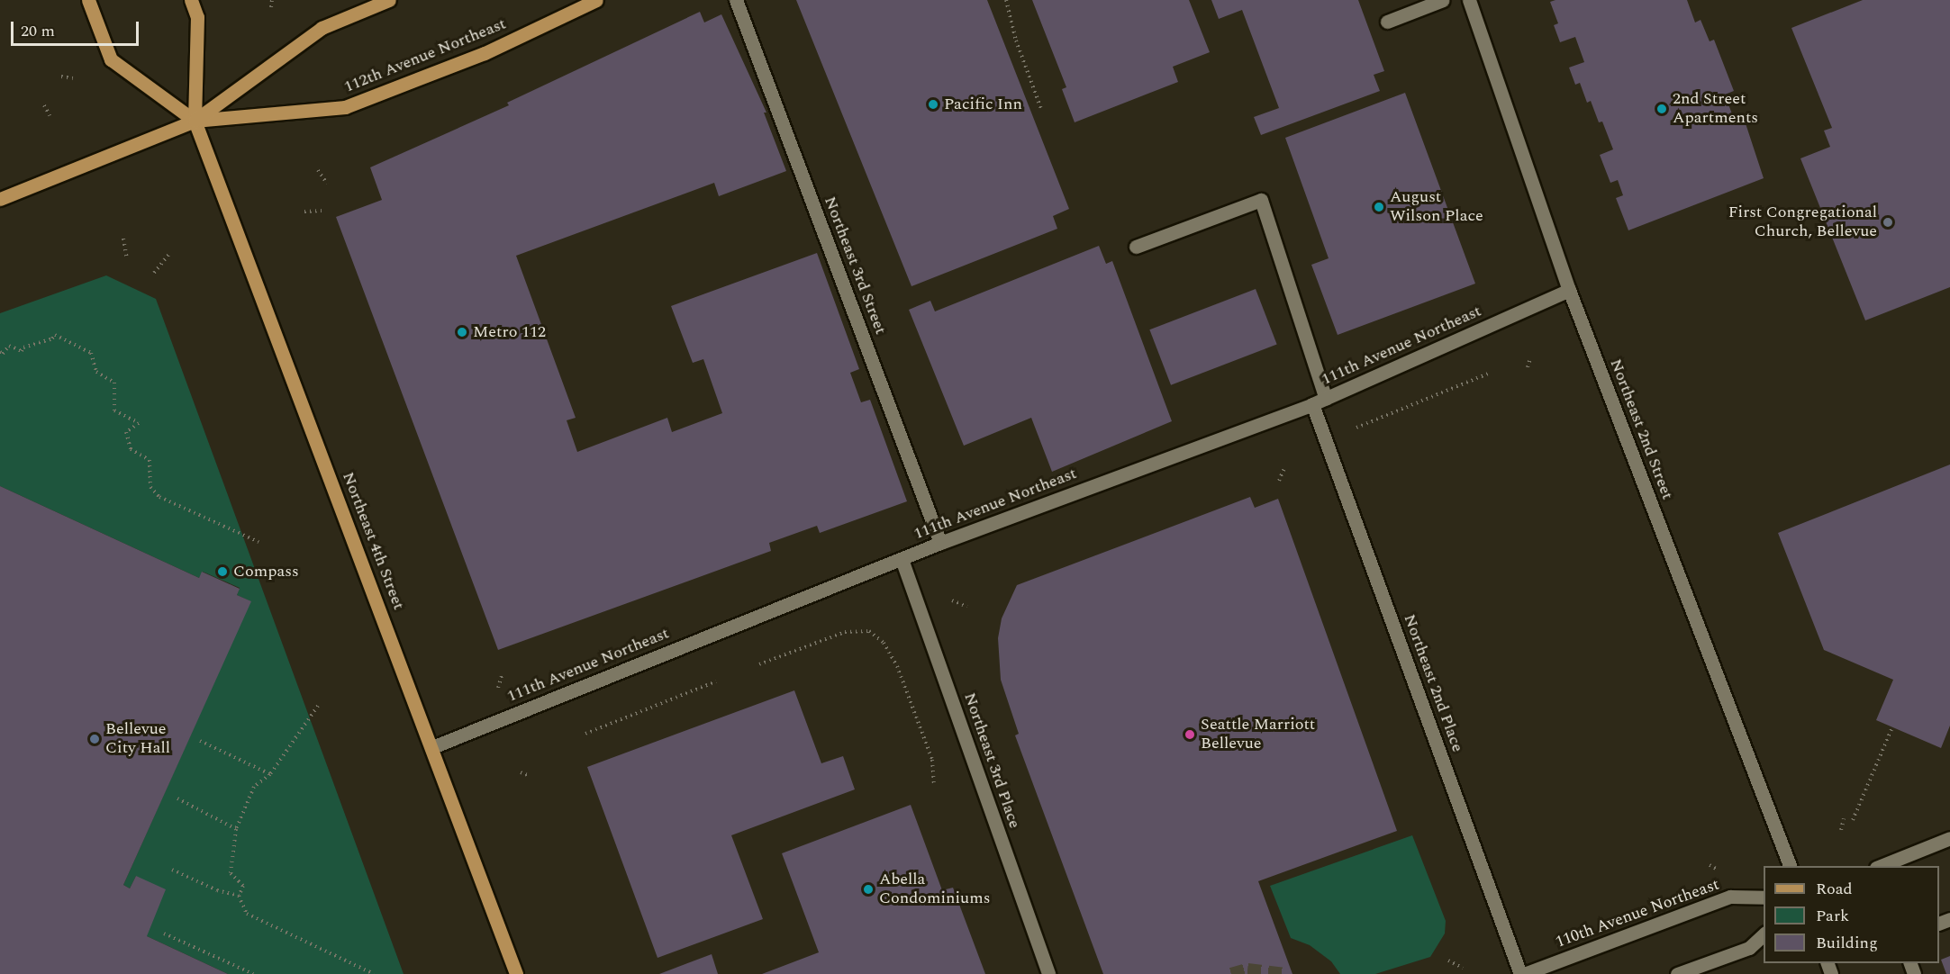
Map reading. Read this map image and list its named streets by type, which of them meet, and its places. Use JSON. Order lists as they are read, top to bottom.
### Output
{
  "streets": {
    "main road": ["112th Avenue Northeast", "Northeast 4th Street"],
    "street": [
      "Northeast 3rd Street",
      "111th Avenue Northeast",
      "Northeast 2nd Street",
      "Northeast 2nd Place",
      "Northeast 3rd Place",
      "110th Avenue Northeast"
    ]
  },
  "crossings": [
    ["112th Avenue Northeast", "Northeast 4th Street"],
    ["Northeast 3rd Street", "111th Avenue Northeast"],
    ["111th Avenue Northeast", "Northeast 2nd Street"],
    ["111th Avenue Northeast", "Northeast 4th Street"],
    ["111th Avenue Northeast", "Northeast 2nd Place"],
    ["111th Avenue Northeast", "Northeast 3rd Place"],
    ["Northeast 2nd Place", "110th Avenue Northeast"]
  ],
  "places": [
    "Pacific Inn",
    "2nd Street Apartments",
    "August Wilson Place",
    "First Congregational Church, Bellevue",
    "Metro 112",
    "Compass",
    "Seattle Marriott Bellevue",
    "Bellevue City Hall",
    "Abella Condominiums"
  ],
  "legend": ["Road", "Park", "Building"],
  "scale_bar": "20 m"
}
